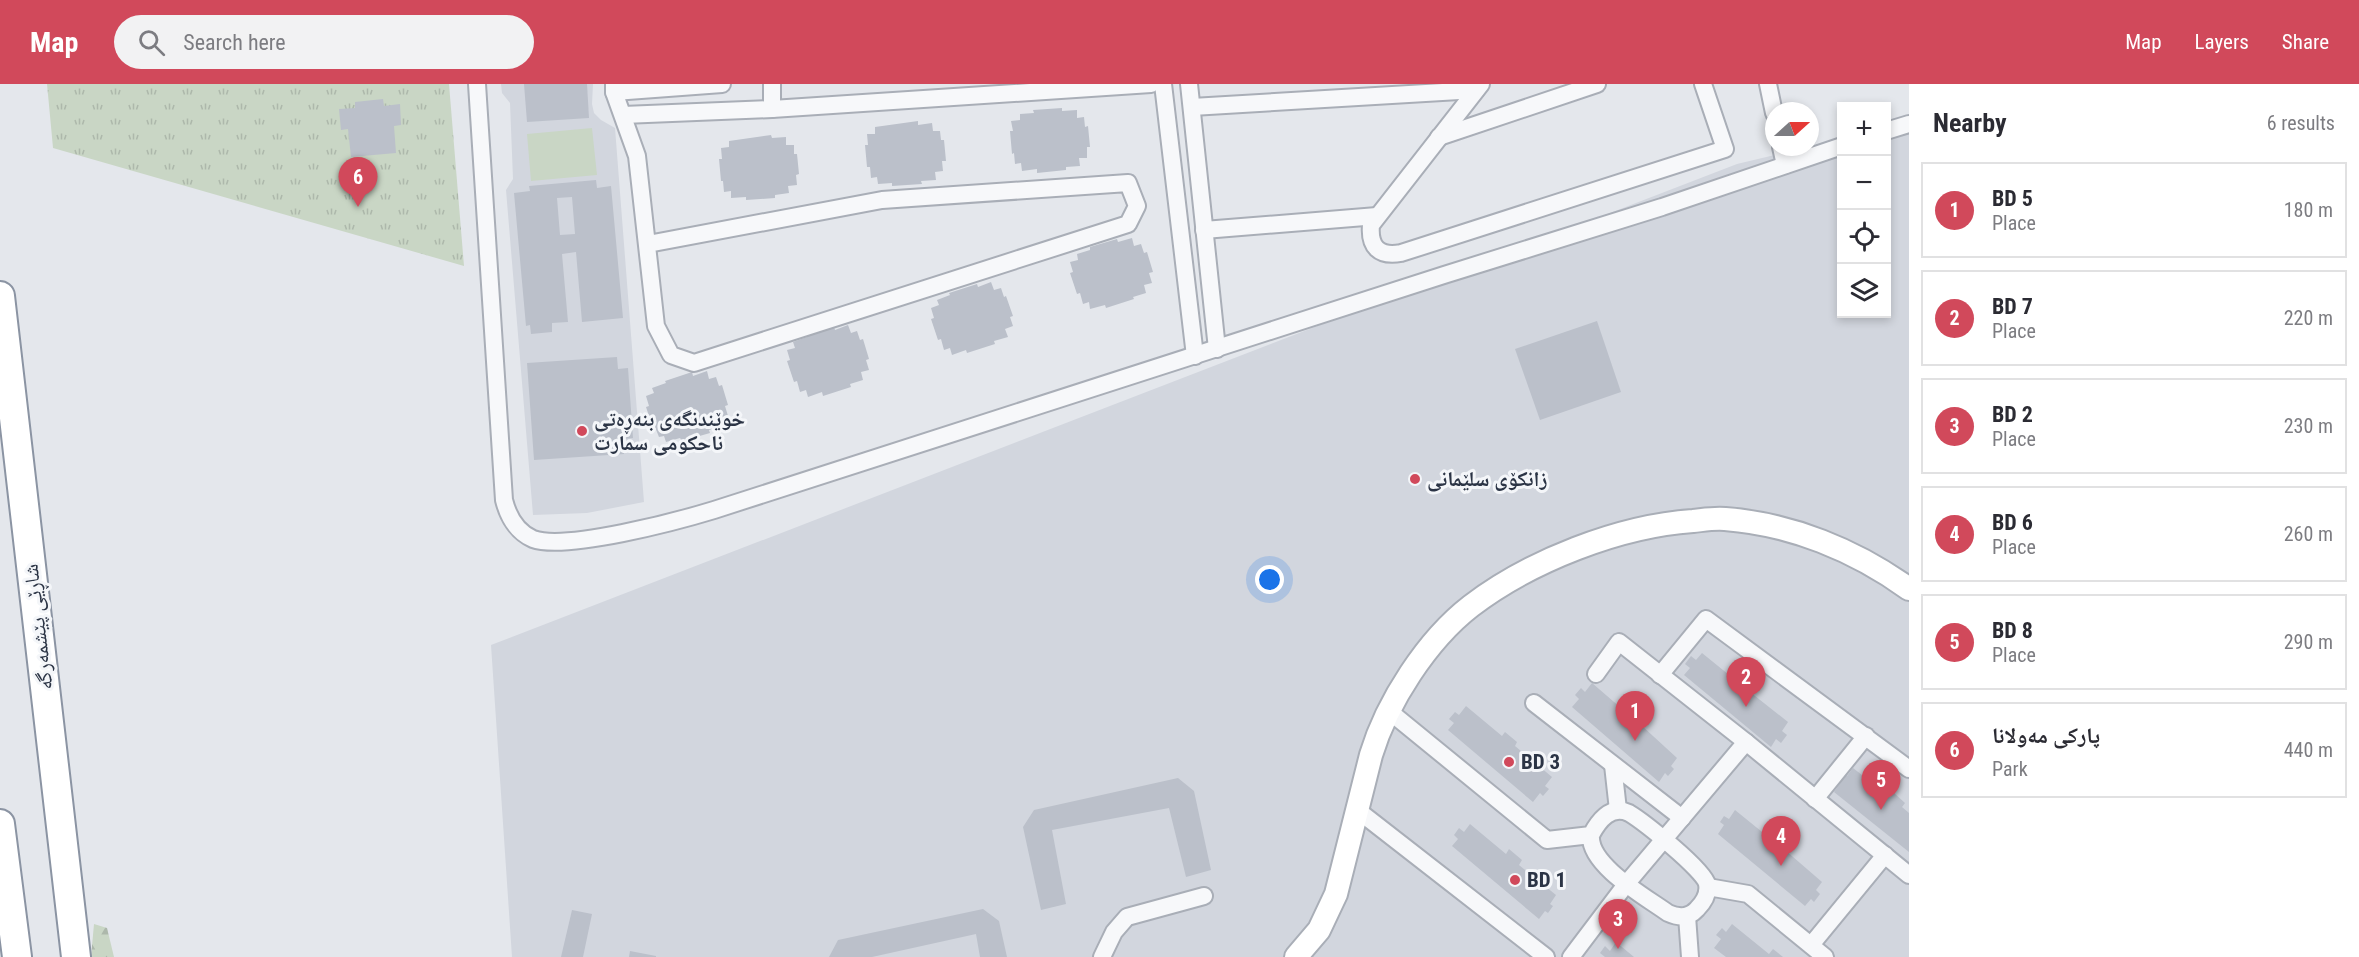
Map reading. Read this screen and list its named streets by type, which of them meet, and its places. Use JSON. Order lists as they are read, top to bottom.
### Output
{
  "streets": {
    "highway": ["شاڕێی پێشمەرگە"]
  },
  "places": [
    "خوێندنگەی بنەڕەتی ناحکومی سمارت",
    "زانکۆی سلێمانی",
    "BD 3",
    "BD 1"
  ],
  "north": "right",
  "page": {
    "header": "Map",
    "search": "Search here",
    "nav": ["Map", "Layers", "Share"],
    "heading": ["Nearby", "6 results"],
    "map_buttons": ["+", "−"],
    "pins": [
      "6",
      "2",
      "1",
      "5",
      "4",
      "3"
    ],
    "list": [
      {
        "mark": "1",
        "name": "BD 5",
        "note": "Place",
        "value": "180 m"
      },
      {
        "mark": "2",
        "name": "BD 7",
        "note": "Place",
        "value": "220 m"
      },
      {
        "mark": "3",
        "name": "BD 2",
        "note": "Place",
        "value": "230 m"
      },
      {
        "mark": "4",
        "name": "BD 6",
        "note": "Place",
        "value": "260 m"
      },
      {
        "mark": "5",
        "name": "BD 8",
        "note": "Place",
        "value": "290 m"
      },
      {
        "mark": "6",
        "name": "پارکی مەولانا",
        "note": "Park",
        "value": "440 m"
      }
    ]
  }
}
